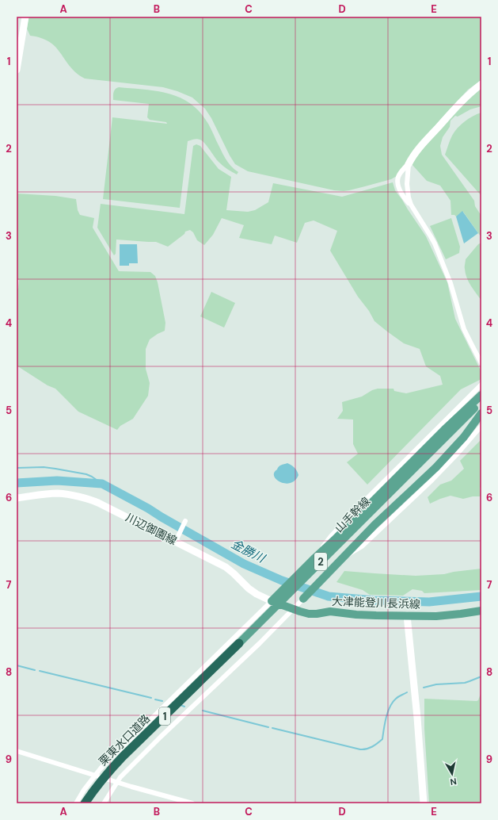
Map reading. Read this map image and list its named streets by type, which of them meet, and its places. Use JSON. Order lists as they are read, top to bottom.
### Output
{
  "streets": {
    "highway": ["1", "栗東水口道路"],
    "main road": ["山手幹線", "2", "大津能登川長浜線"],
    "street": ["川辺御園線"]
  },
  "crossings": [
    ["山手幹線", "栗東水口道路"],
    ["川辺御園線", "大津能登川長浜線"]
  ],
  "water": ["金勝川"],
  "north": "bottom",
  "grid": {
    "columns": [
      "A",
      "B",
      "C",
      "D",
      "E"
    ],
    "rows": [
      "1",
      "2",
      "3",
      "4",
      "5",
      "6",
      "7",
      "8",
      "9"
    ]
  }
}
